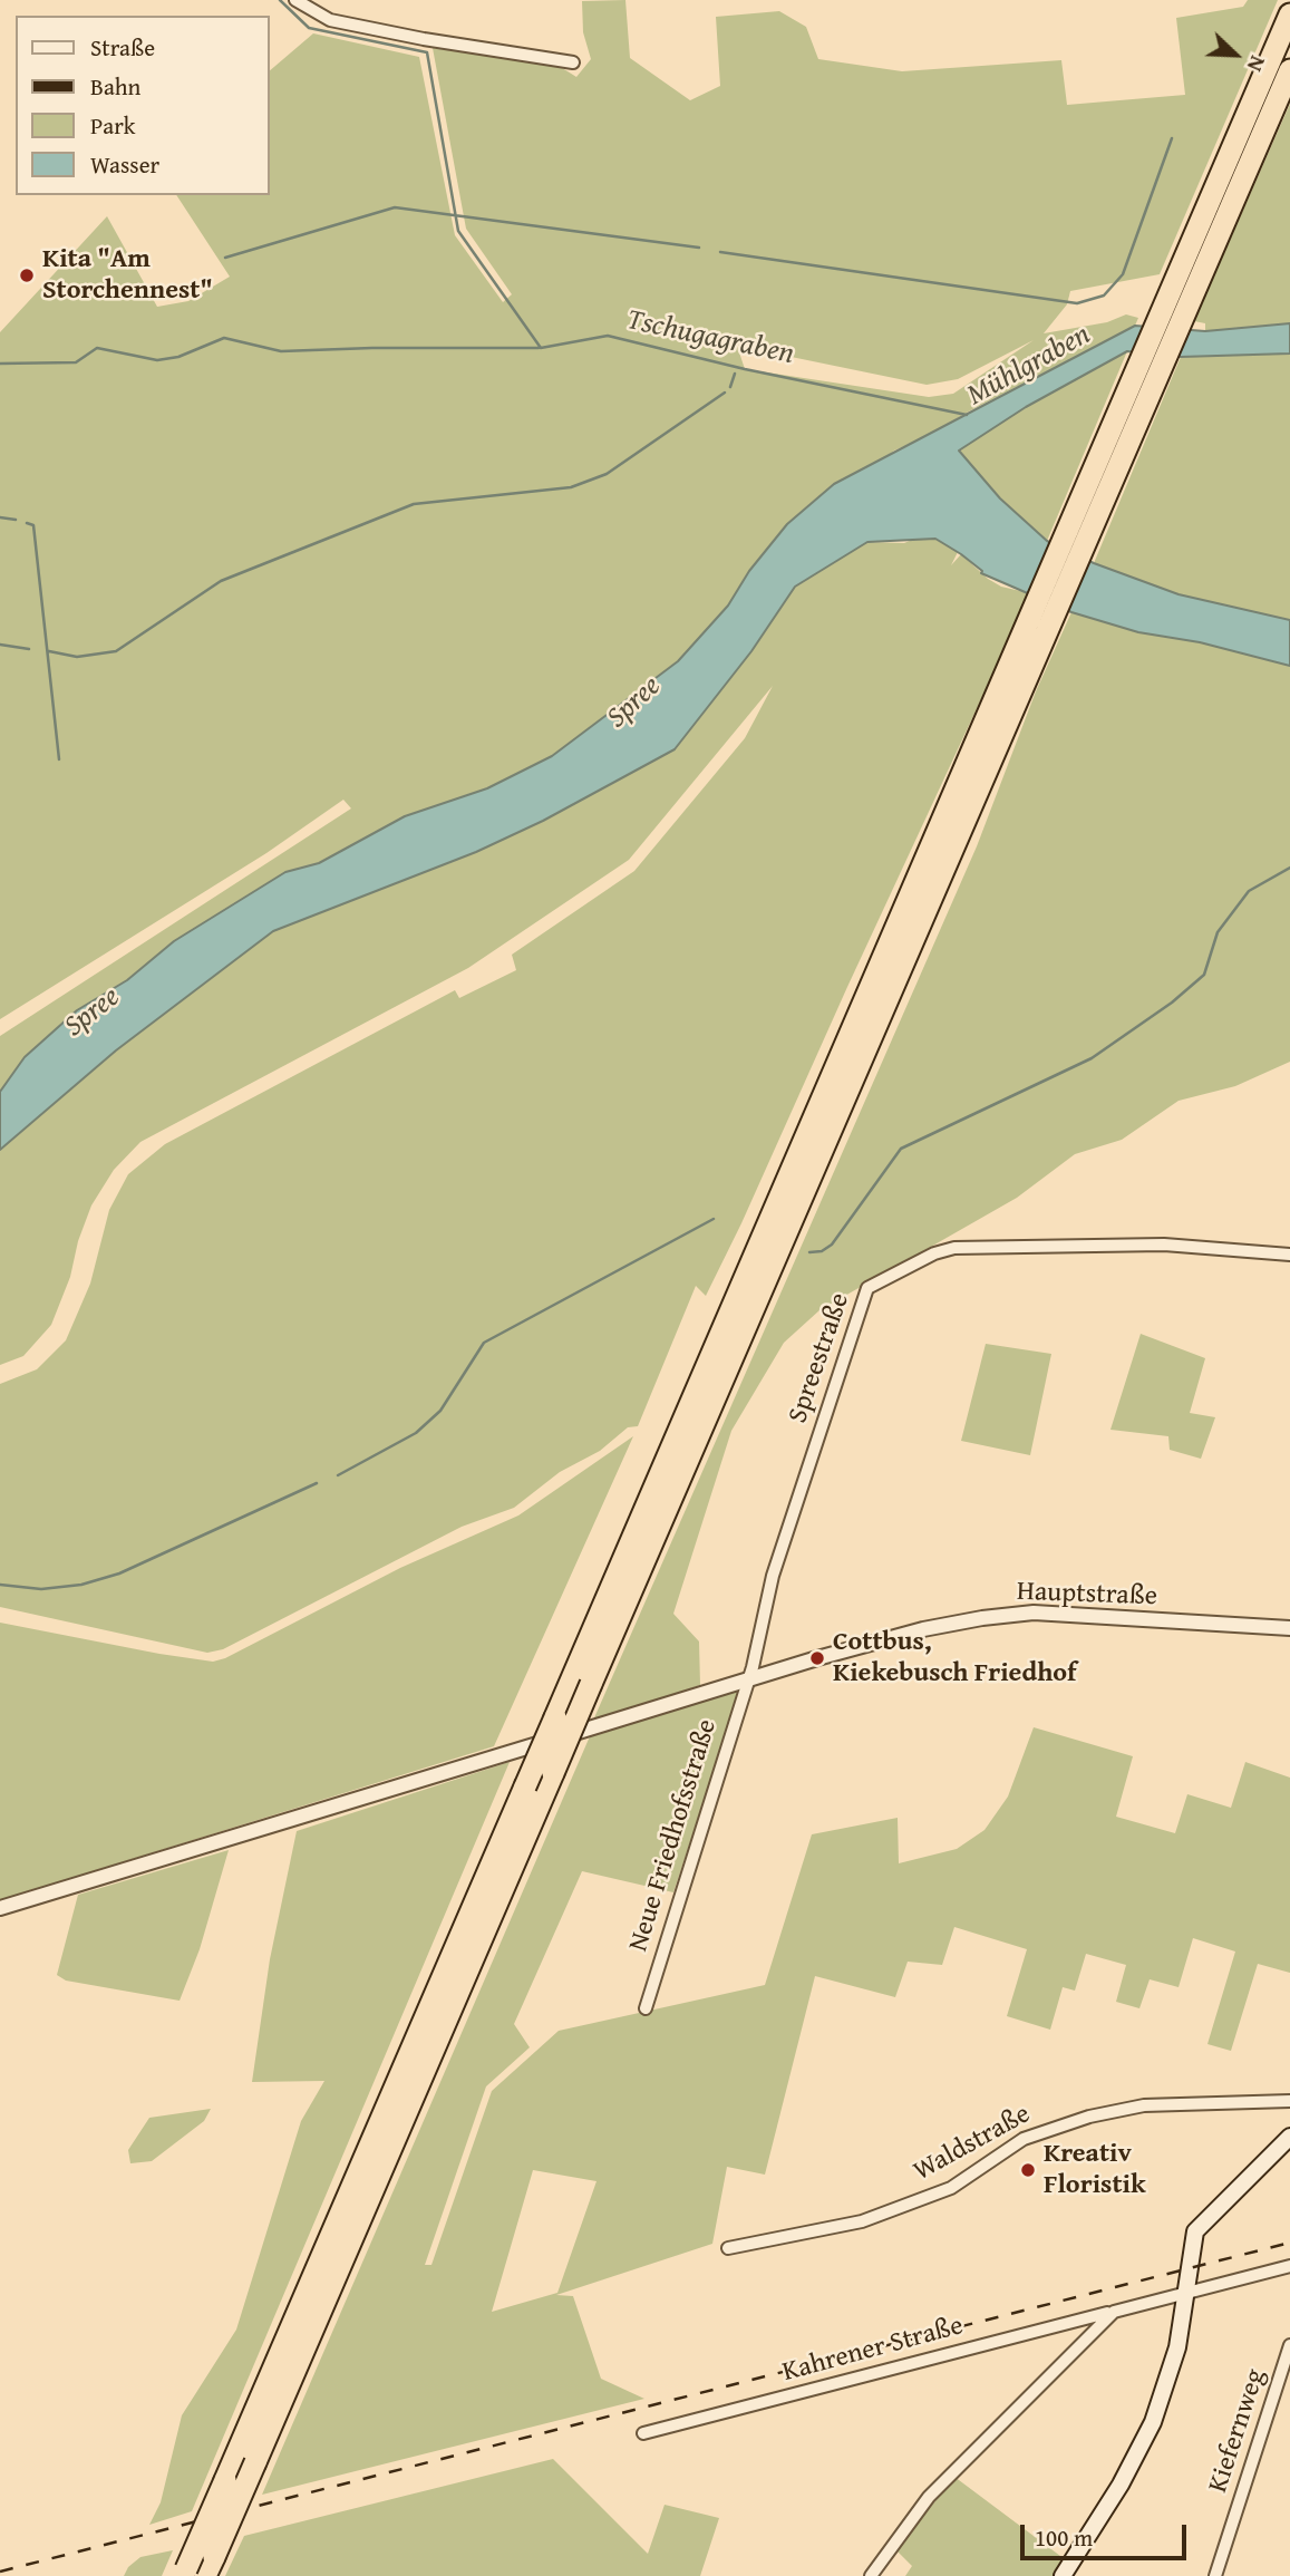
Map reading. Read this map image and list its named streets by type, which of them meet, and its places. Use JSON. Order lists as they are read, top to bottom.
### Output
{
  "streets": {
    "street": [
      "Spreestraße",
      "Hauptstraße",
      "Neue Friedhofsstraße",
      "Waldstraße",
      "Kahrener Straße",
      "Kiefernweg"
    ]
  },
  "crossings": [
    ["Spreestraße", "Hauptstraße"],
    ["Spreestraße", "Neue Friedhofsstraße"],
    ["Hauptstraße", "Neue Friedhofsstraße"]
  ],
  "water": ["Tschugagraben", "Mühlgraben", "Spree"],
  "places": ["Kita \"Am Storchennest\"", "Cottbus, Kiekebusch Friedhof", "Kreativ Floristik"],
  "legend": [
    "Straße",
    "Bahn",
    "Park",
    "Wasser"
  ],
  "scale_bar": "100 m",
  "north": "bottom right"
}
